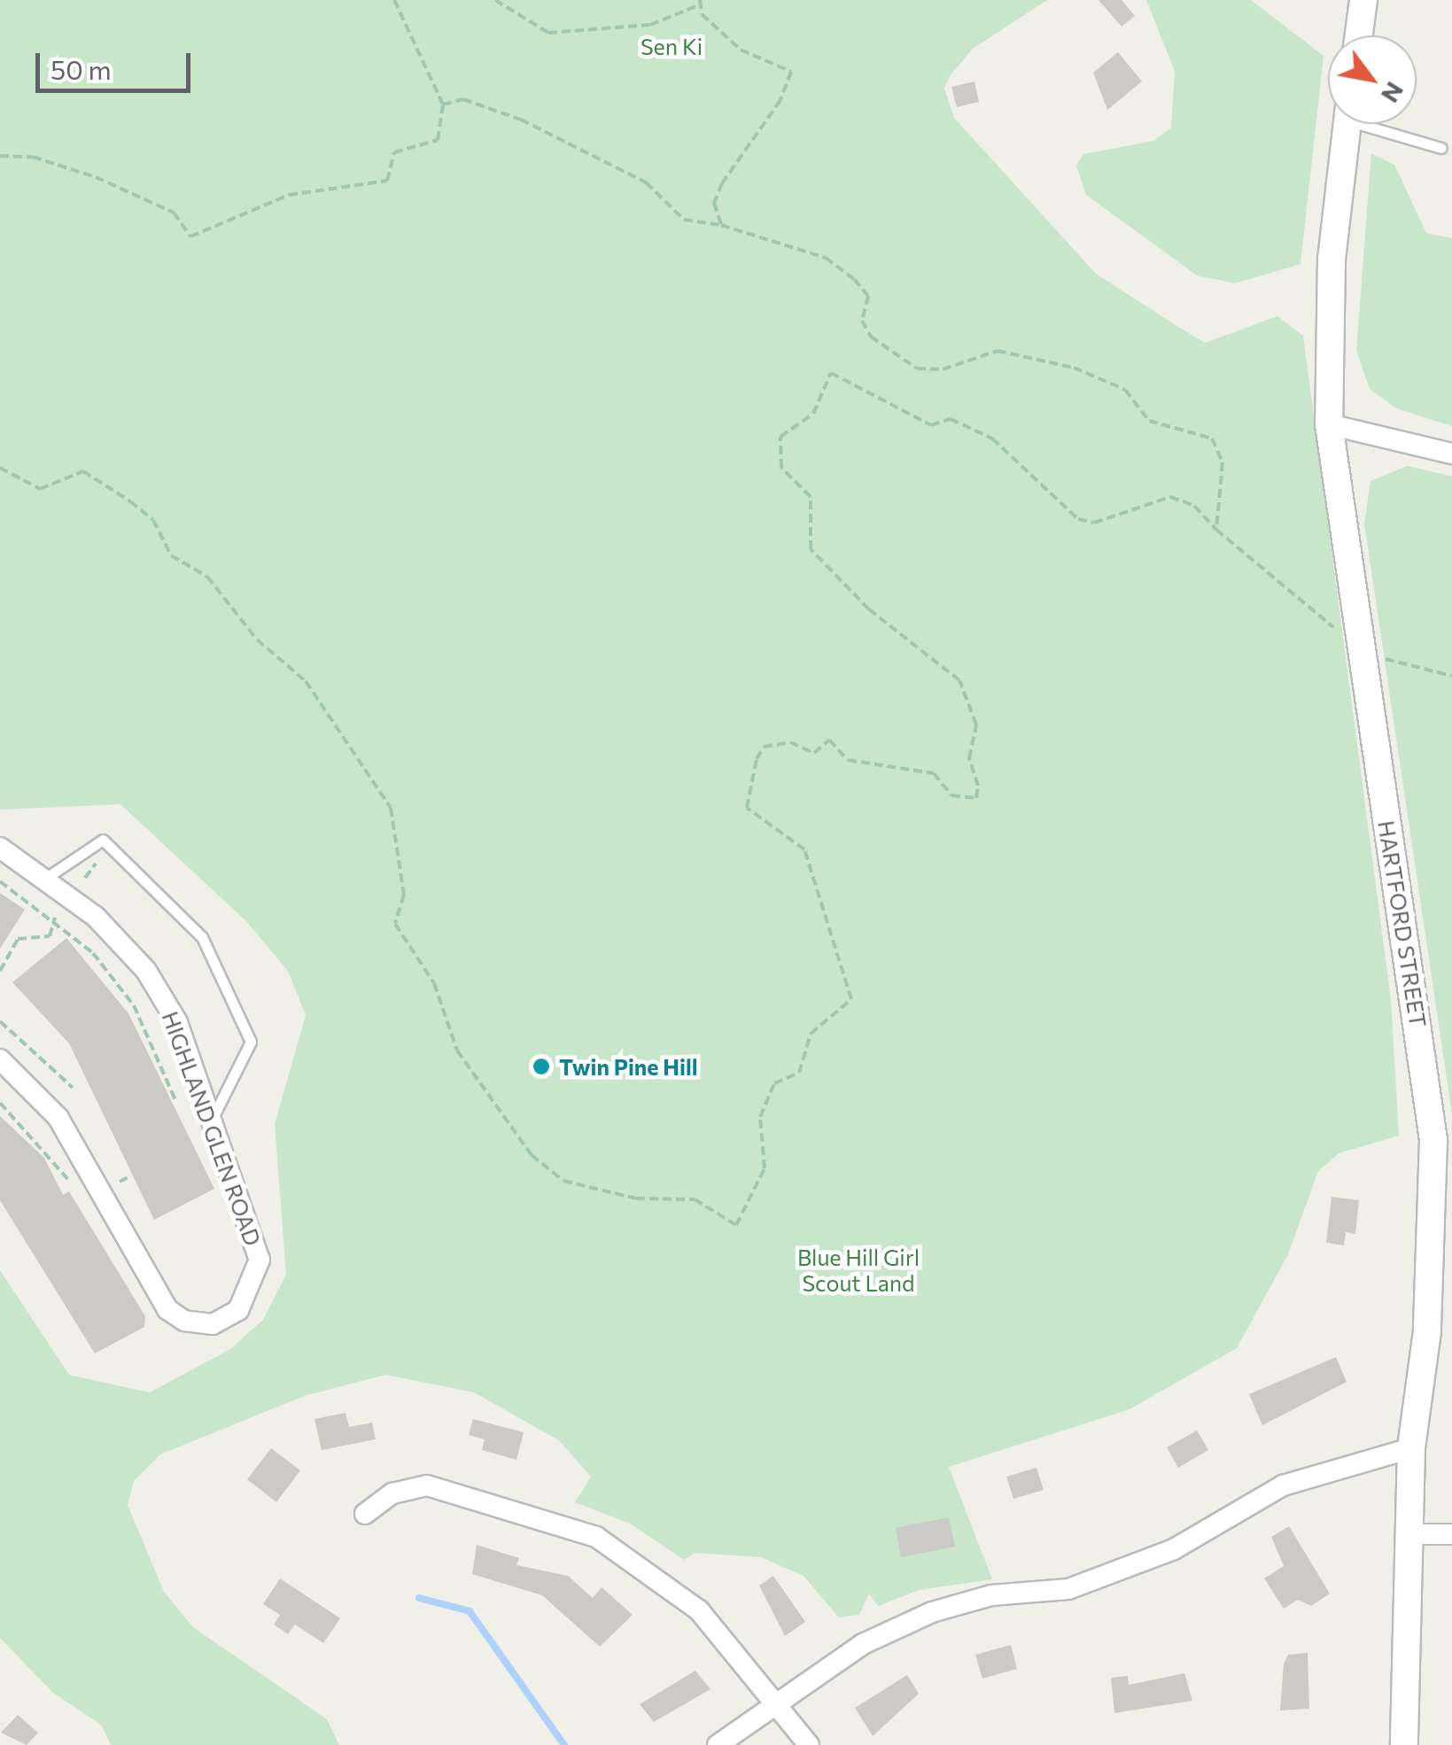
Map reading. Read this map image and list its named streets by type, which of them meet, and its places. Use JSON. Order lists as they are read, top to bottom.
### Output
{
  "streets": {
    "street": ["HARTFORD STREET", "HIGHLAND GLEN ROAD"]
  },
  "parks": ["Sen Ki", "Blue Hill Girl Scout Land"],
  "places": ["Twin Pine Hill"],
  "scale_bar": "50 m",
  "north": "bottom right"
}
